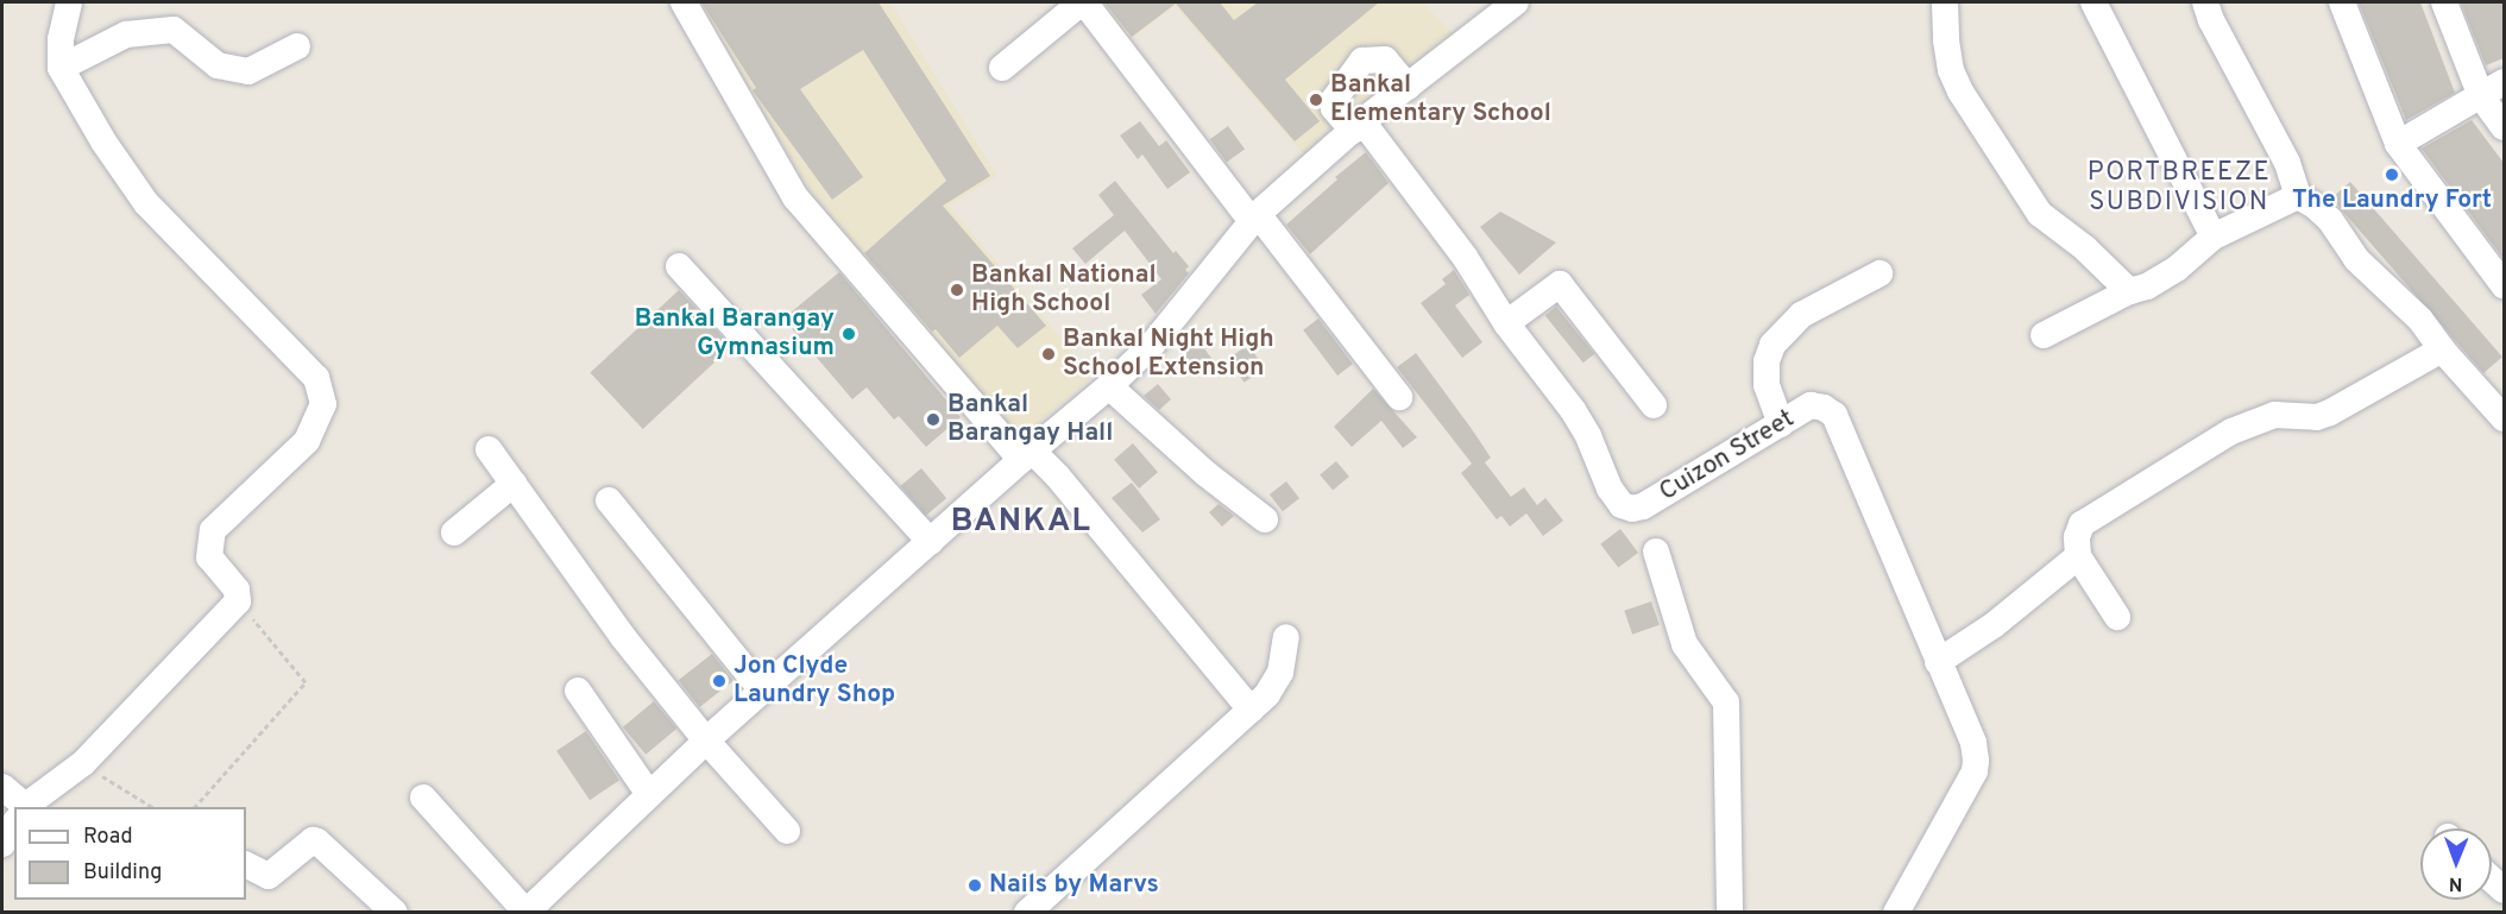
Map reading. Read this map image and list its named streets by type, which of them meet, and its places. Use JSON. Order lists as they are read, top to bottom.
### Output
{
  "streets": {
    "street": ["Cuizon Street"]
  },
  "districts": ["PORTBREEZE SUBDIVISION", "BANKAL"],
  "places": [
    "Bankal Elementary School",
    "The Laundry Fort",
    "Bankal National High School",
    "Bankal Barangay Gymnasium",
    "Bankal Night High School Extension",
    "Bankal Barangay Hall",
    "Jon Clyde Laundry Shop",
    "Nails by Marvs"
  ],
  "legend": ["Road", "Building"],
  "north": "bottom"
}
